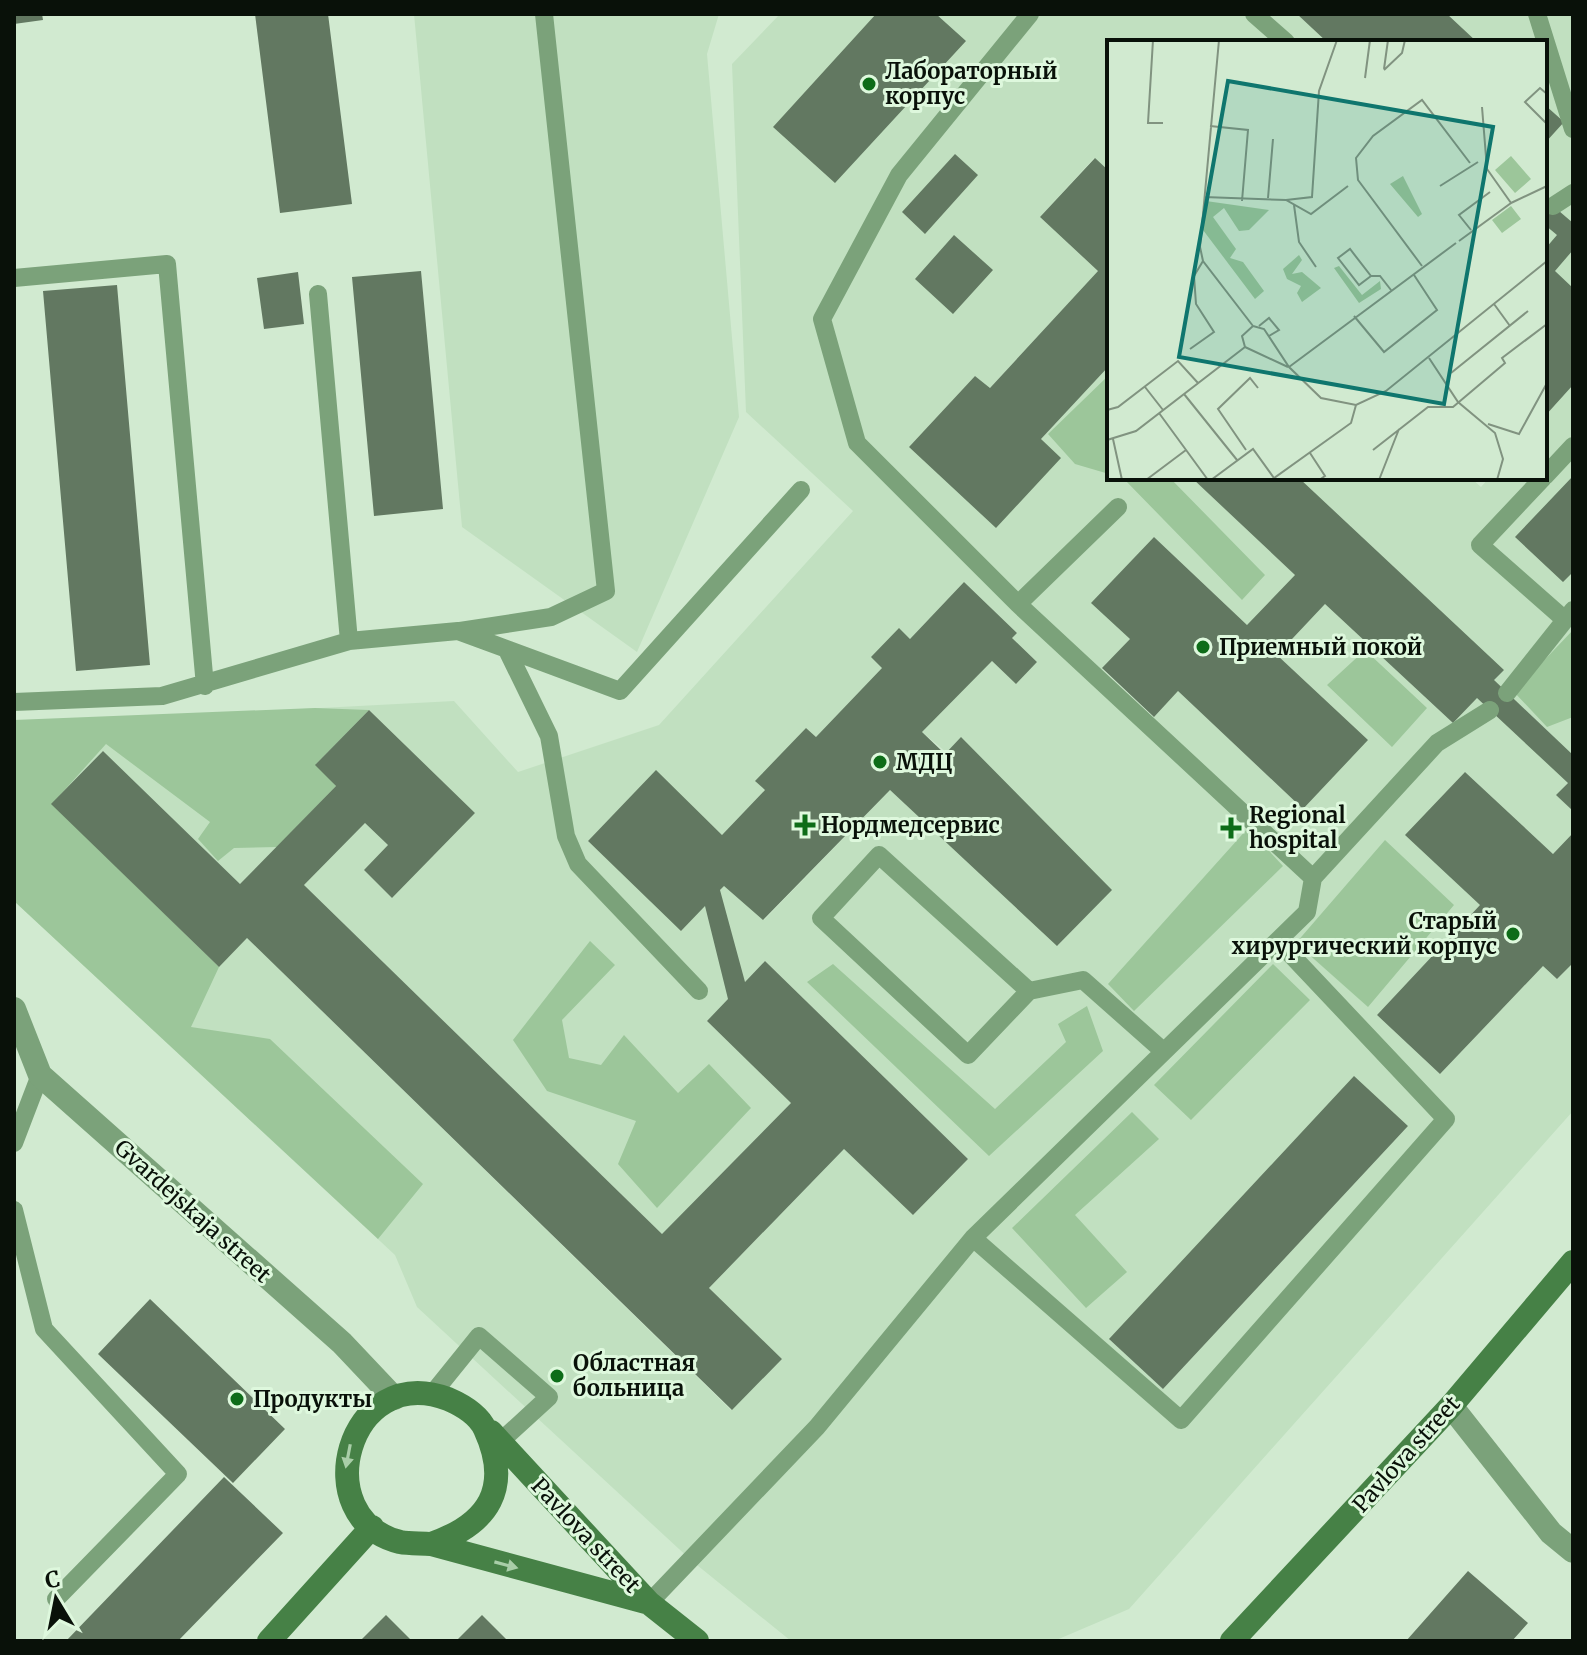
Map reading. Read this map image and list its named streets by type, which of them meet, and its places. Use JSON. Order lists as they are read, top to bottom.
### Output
{
  "streets": {
    "street": ["Gvardejskaja street", "Pavlova street"]
  },
  "crossings": [
    ["Gvardejskaja street", "Pavlova street"]
  ],
  "places": {
    "other": [
      "Лабораторный корпус",
      "Приемный покой",
      "МДЦ",
      "Старый хирургический корпус",
      "Областная больница",
      "Продукты"
    ],
    "health": ["Нордмедсервис", "Regional hospital"]
  },
  "north": "top"
}
